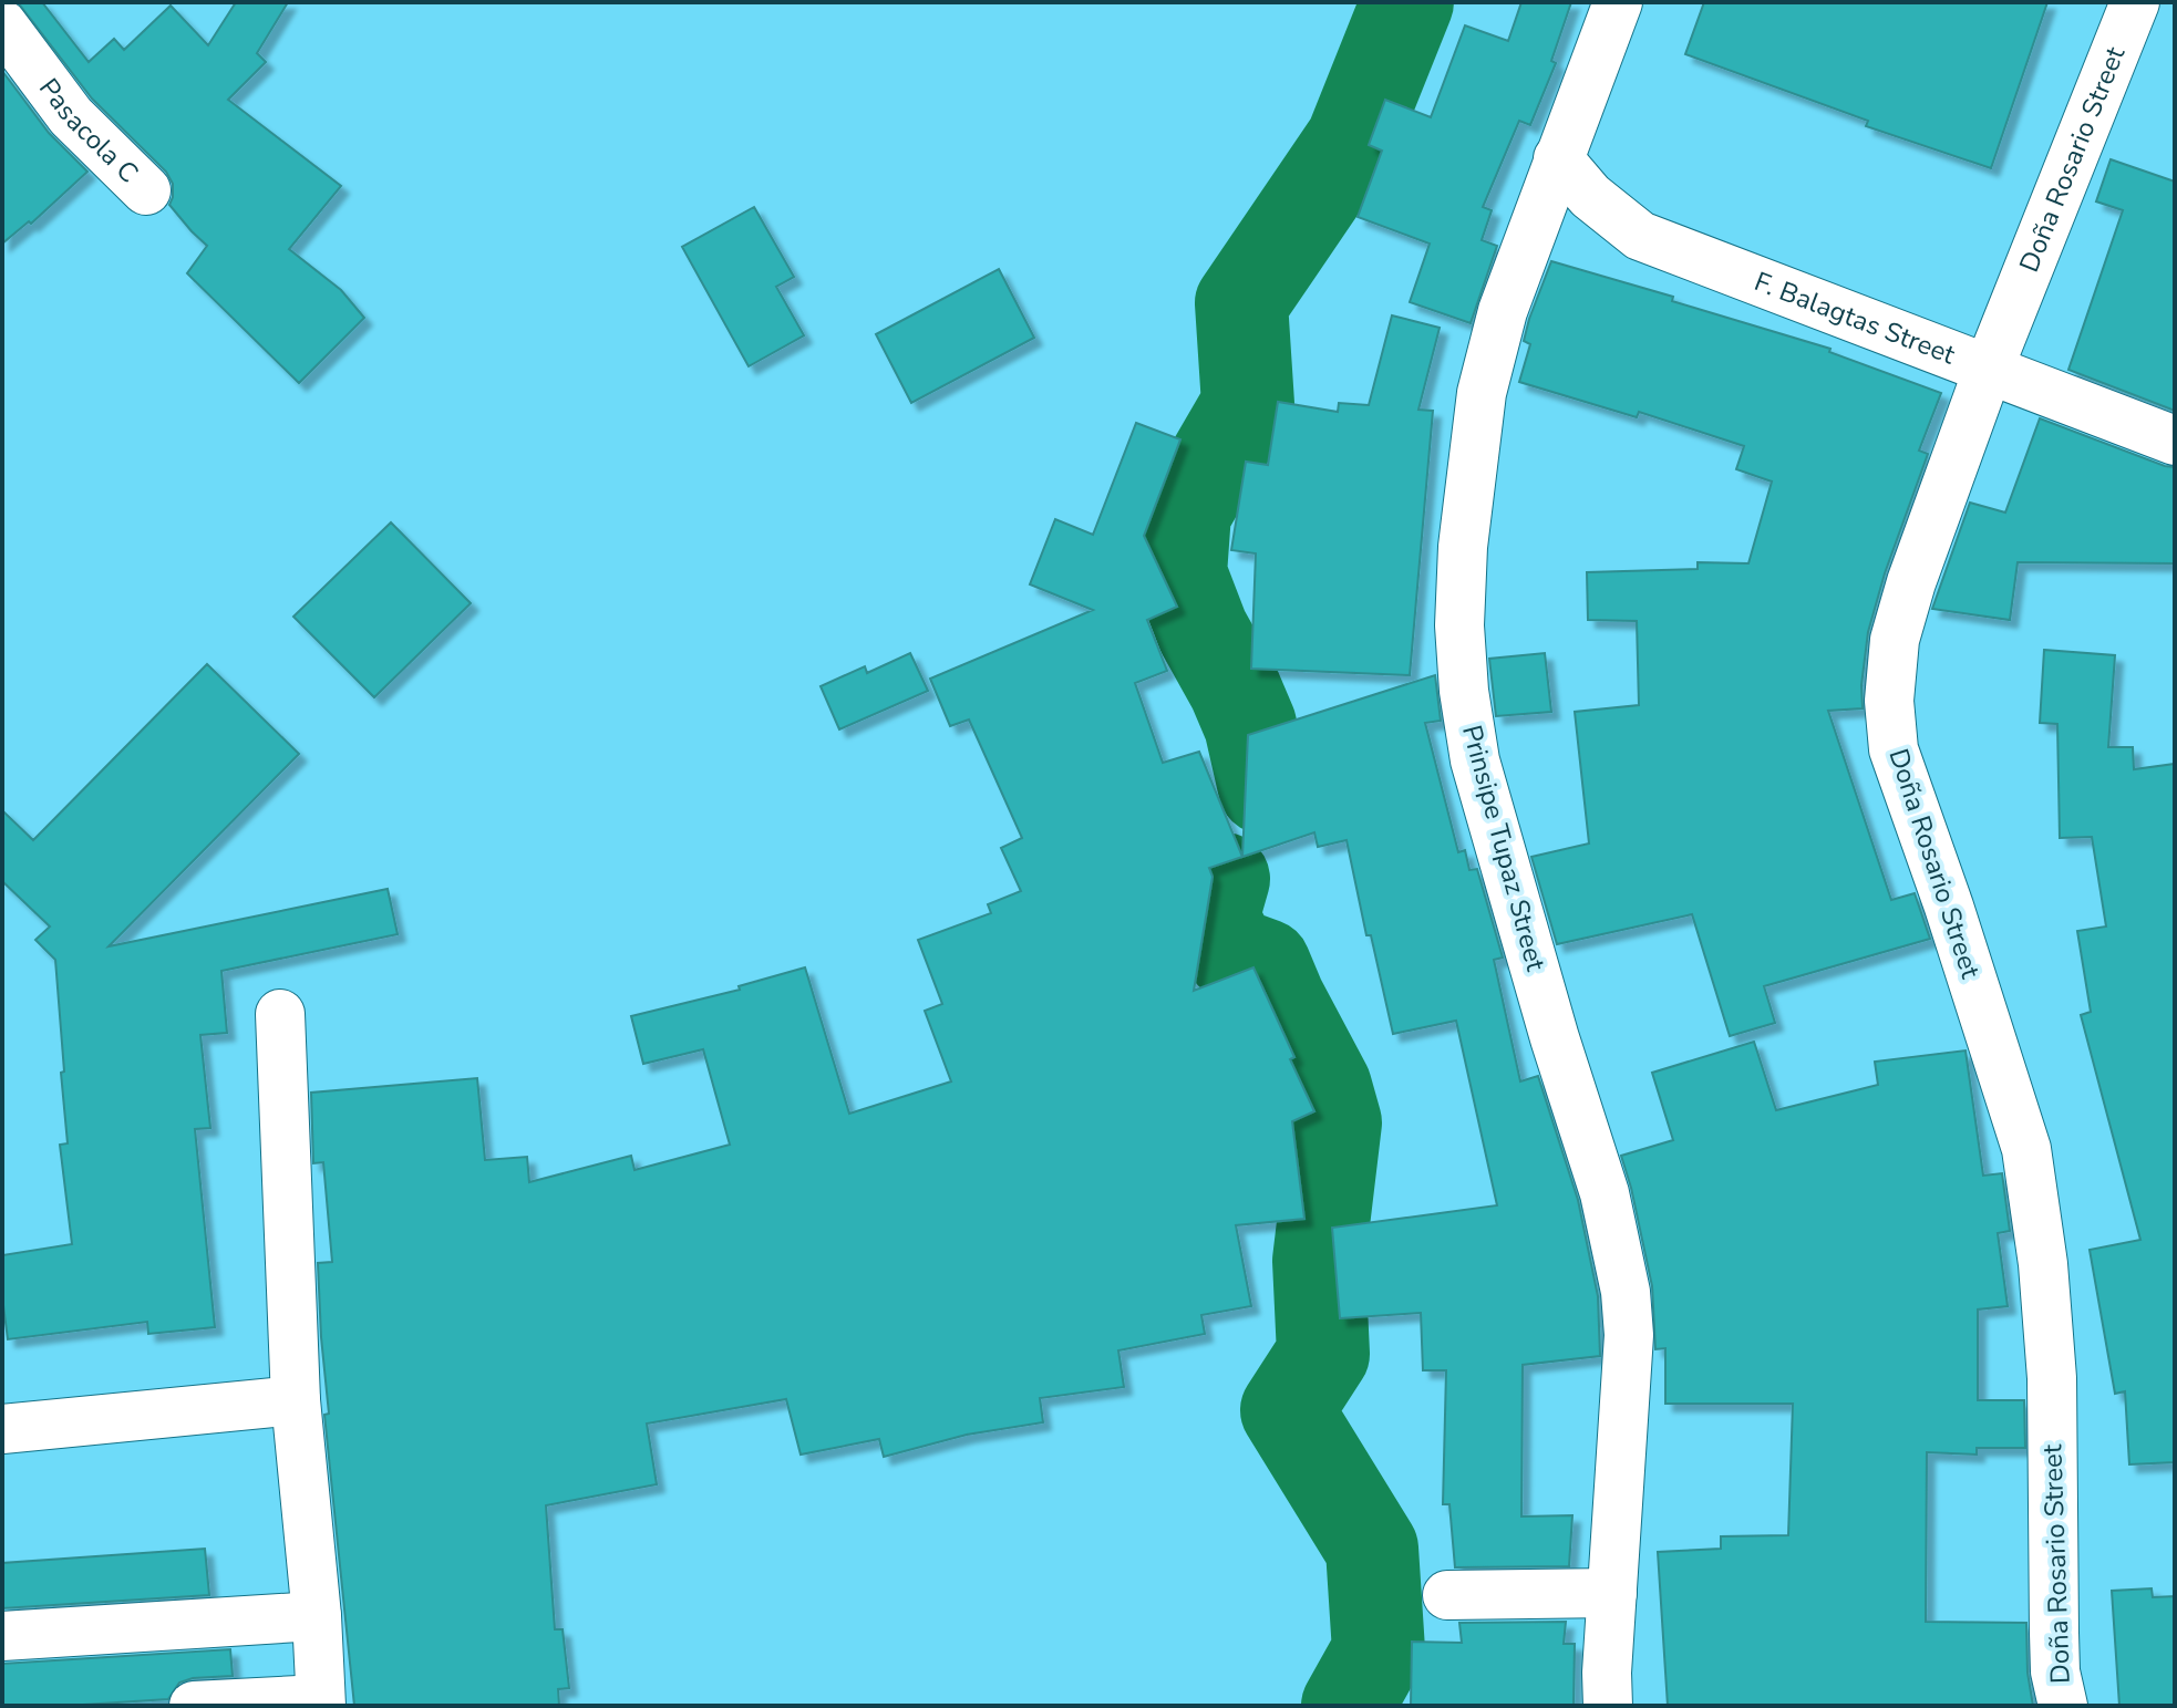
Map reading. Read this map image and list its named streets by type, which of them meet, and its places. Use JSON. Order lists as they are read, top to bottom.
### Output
{
  "streets": {
    "street": [
      "Pasacola C",
      "Doña Rosario Street",
      "F. Balagtas Street",
      "Prinsipe Tupaz Street"
    ]
  },
  "crossings": [
    ["Doña Rosario Street", "F. Balagtas Street"],
    ["F. Balagtas Street", "Prinsipe Tupaz Street"]
  ]
}
